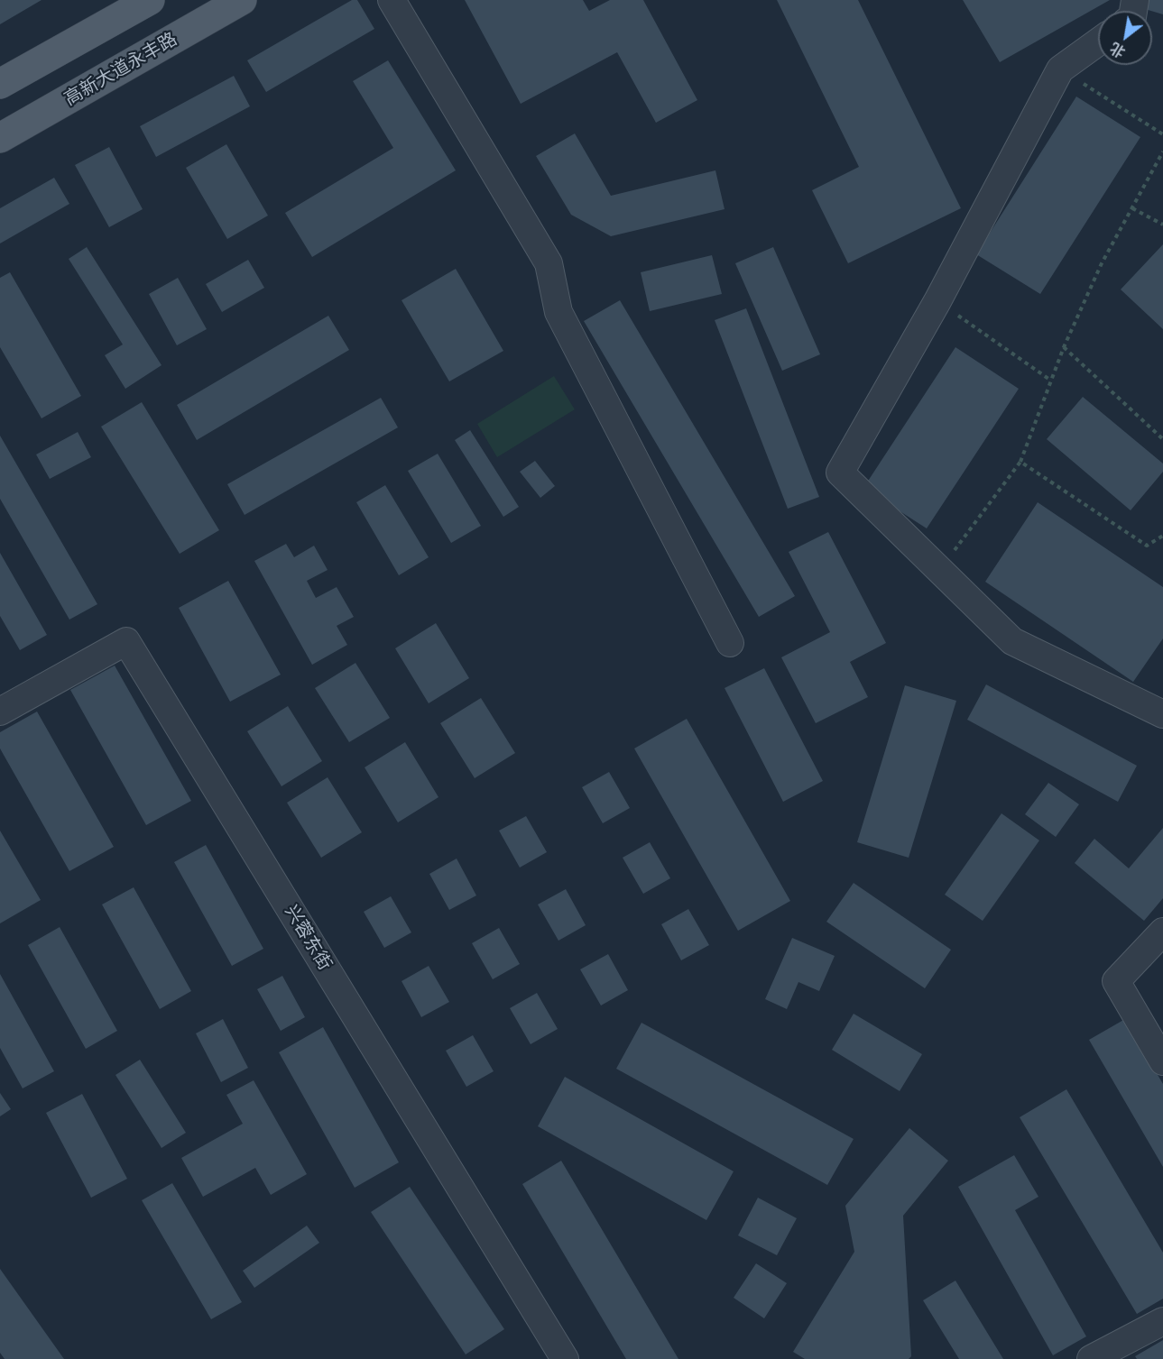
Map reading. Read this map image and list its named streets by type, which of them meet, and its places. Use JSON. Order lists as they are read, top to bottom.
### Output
{
  "streets": {
    "main road": ["高新大道永丰路"],
    "street": ["兴蓉东街"]
  },
  "north": "bottom left"
}
